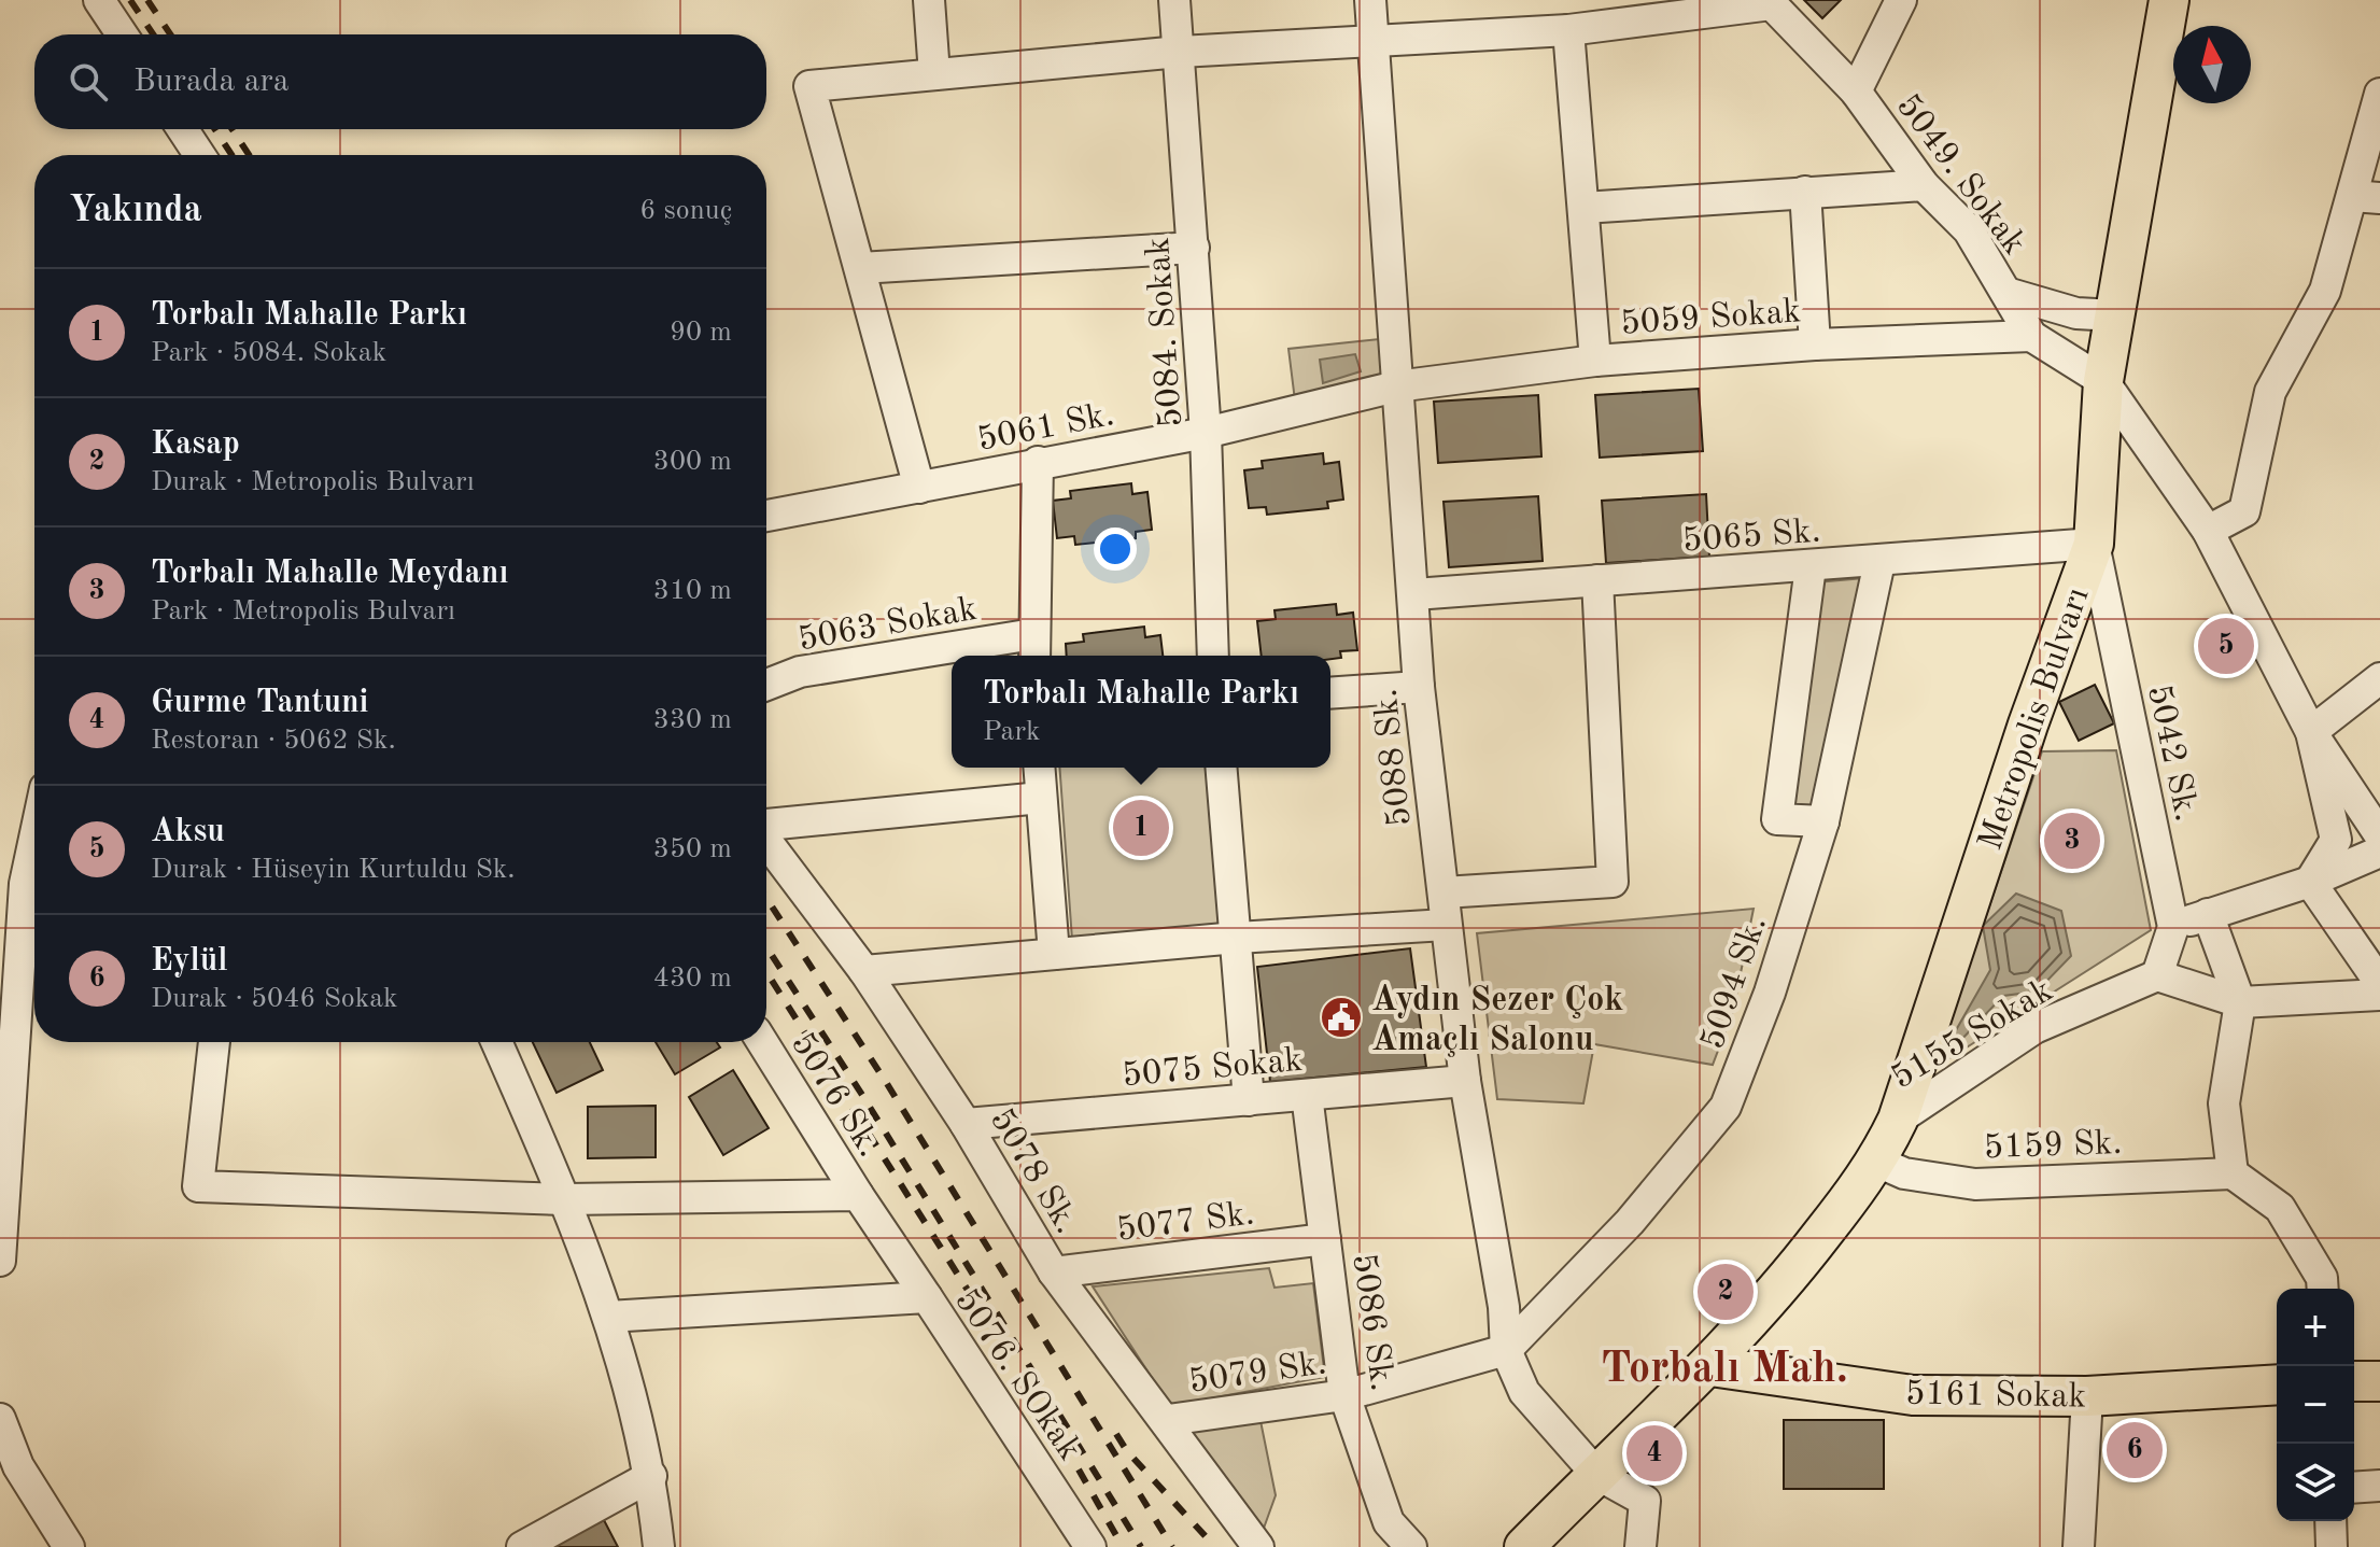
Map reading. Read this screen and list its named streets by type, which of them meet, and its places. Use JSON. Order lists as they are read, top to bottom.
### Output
{
  "streets": {
    "main road": ["Metropolis Bulvarı", "5161 Sokak"],
    "street": [
      "5049. Sokak",
      "5059 Sokak",
      "5084. Sokak",
      "5061 Sk.",
      "5065 Sk.",
      "5063 Sokak",
      "5042 Sk.",
      "5088 Sk.",
      "5094 Sk.",
      "5155 Sokak",
      "5075 Sokak",
      "5076 Sk.",
      "5159 Sk.",
      "5078 Sk.",
      "5077 Sk.",
      "5086 Sk.",
      "5079 Sk.",
      "5076. SOkak"
    ]
  },
  "crossings": [
    ["5049. Sokak", "5059 Sokak"],
    ["5049. Sokak", "Metropolis Bulvarı"],
    ["5059 Sokak", "5061 Sk."],
    ["5059 Sokak", "5088 Sk."],
    ["5084. Sokak", "5061 Sk."],
    ["5061 Sk.", "5088 Sk."],
    ["5065 Sk.", "Metropolis Bulvarı"],
    ["5065 Sk.", "5042 Sk."],
    ["5065 Sk.", "5088 Sk."],
    ["5065 Sk.", "5094 Sk."],
    ["Metropolis Bulvarı", "5042 Sk."],
    ["Metropolis Bulvarı", "5088 Sk."],
    ["Metropolis Bulvarı", "5155 Sokak"],
    ["Metropolis Bulvarı", "5159 Sk."],
    ["Metropolis Bulvarı", "5161 Sokak"],
    ["5088 Sk.", "5094 Sk."],
    ["5088 Sk.", "5075 Sokak"],
    ["5088 Sk.", "5079 Sk."],
    ["5094 Sk.", "5079 Sk."],
    ["5075 Sokak", "5078 Sk."],
    ["5075 Sokak", "5086 Sk."],
    ["5076 Sk.", "5076. SOkak"],
    ["5078 Sk.", "5077 Sk."],
    ["5078 Sk.", "5079 Sk."],
    ["5077 Sk.", "5086 Sk."],
    ["5086 Sk.", "5079 Sk."]
  ],
  "districts": ["Torbalı Mah."],
  "places": {
    "public building": ["Aydın Sezer Çok Amaçlı Salonu"]
  },
  "north": "top",
  "page": {
    "search": "Burada ara",
    "heading": ["Yakında", "6 sonuç"],
    "list": [
      {
        "mark": "1",
        "name": "Torbalı Mahalle Parkı",
        "note": "Park · 5084. Sokak",
        "value": "90 m"
      },
      {
        "mark": "2",
        "name": "Kasap",
        "note": "Durak · Metropolis Bulvarı",
        "value": "300 m"
      },
      {
        "mark": "3",
        "name": "Torbalı Mahalle Meydanı",
        "note": "Park · Metropolis Bulvarı",
        "value": "310 m"
      },
      {
        "mark": "4",
        "name": "Gurme Tantuni",
        "note": "Restoran · 5062 Sk.",
        "value": "330 m"
      },
      {
        "mark": "5",
        "name": "Aksu",
        "note": "Durak · Hüseyin Kurtuldu Sk.",
        "value": "350 m"
      },
      {
        "mark": "6",
        "name": "Eylül",
        "note": "Durak · 5046 Sokak",
        "value": "430 m"
      }
    ],
    "pins": [
      "5",
      "1",
      "3",
      "2",
      "6",
      "4"
    ],
    "popup": ["Torbalı Mahalle Parkı", "Park"],
    "map_buttons": ["+", "−"]
  }
}
